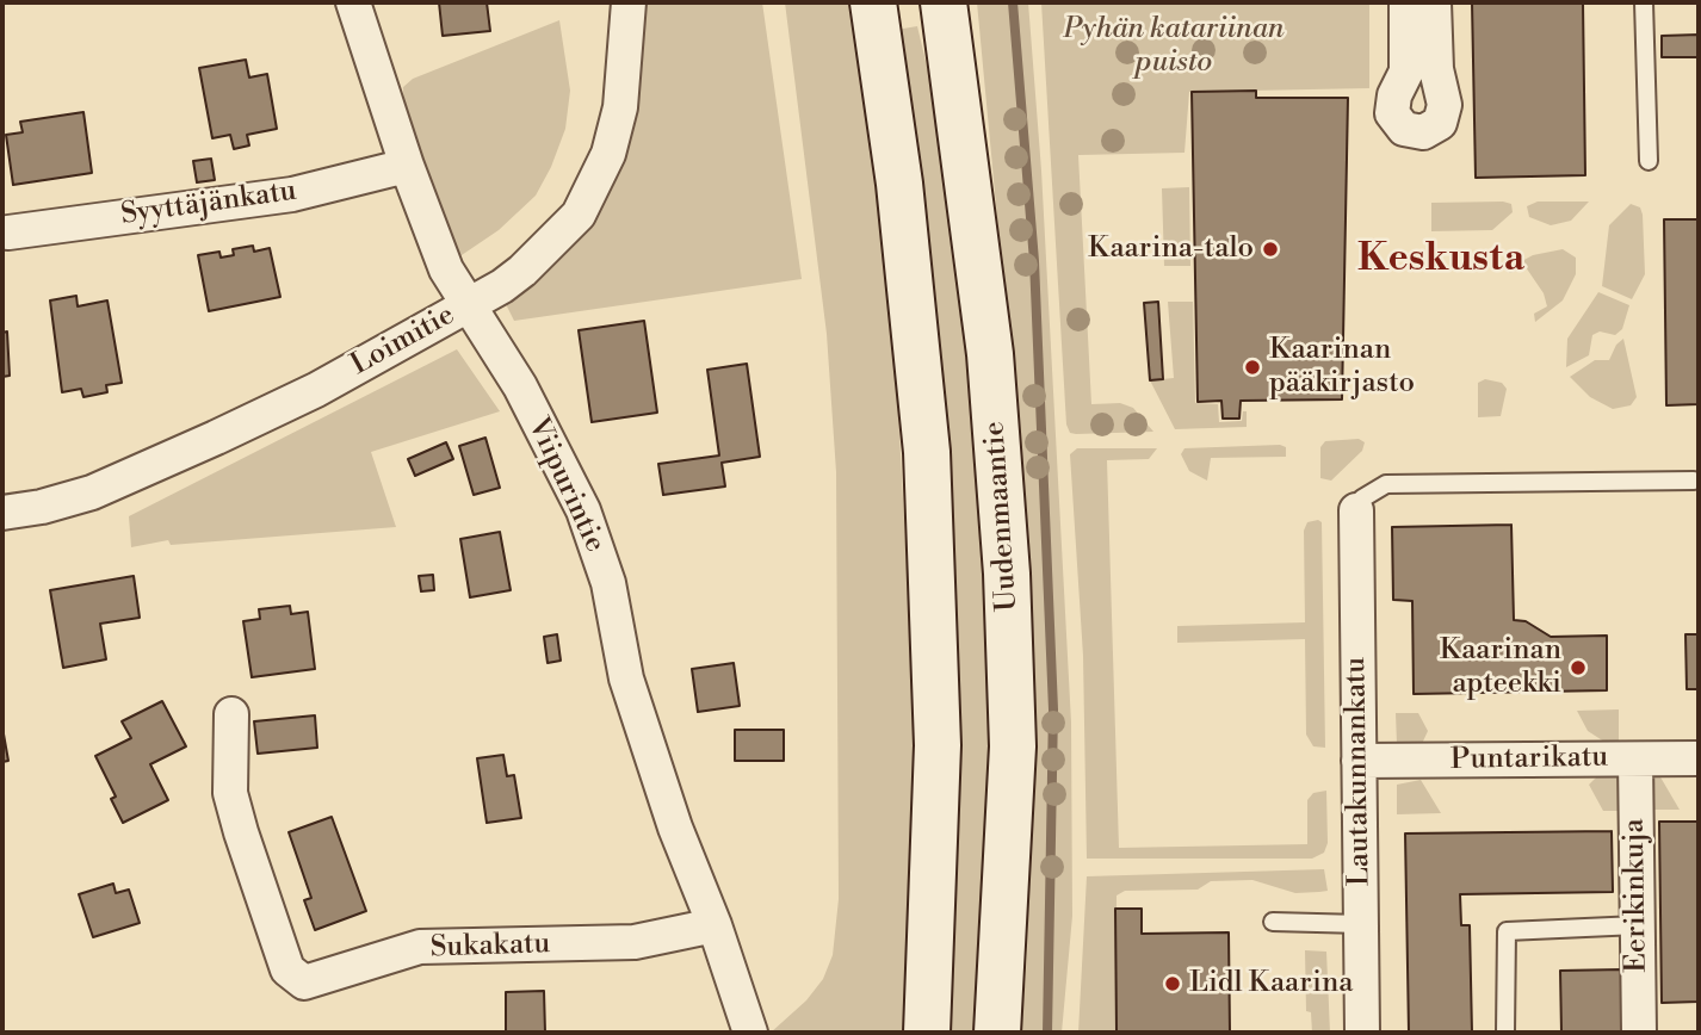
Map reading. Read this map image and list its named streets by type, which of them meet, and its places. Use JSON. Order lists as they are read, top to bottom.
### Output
{
  "streets": {
    "main road": ["Uudenmaantie"],
    "street": [
      "Syyttäjänkatu",
      "Loimitie",
      "Viipurintie",
      "Puntarikatu",
      "Lautakunnankatu",
      "Eerikinkuja",
      "Sukakatu"
    ]
  },
  "crossings": [
    ["Syyttäjänkatu", "Viipurintie"],
    ["Loimitie", "Viipurintie"],
    ["Viipurintie", "Sukakatu"],
    ["Puntarikatu", "Lautakunnankatu"],
    ["Puntarikatu", "Eerikinkuja"]
  ],
  "districts": ["Keskusta"],
  "parks": ["Pyhän katariinan puisto"],
  "places": [
    "Kaarina-talo",
    "Kaarinan pääkirjasto",
    "Kaarinan apteekki",
    "Lidl Kaarina"
  ]
}
